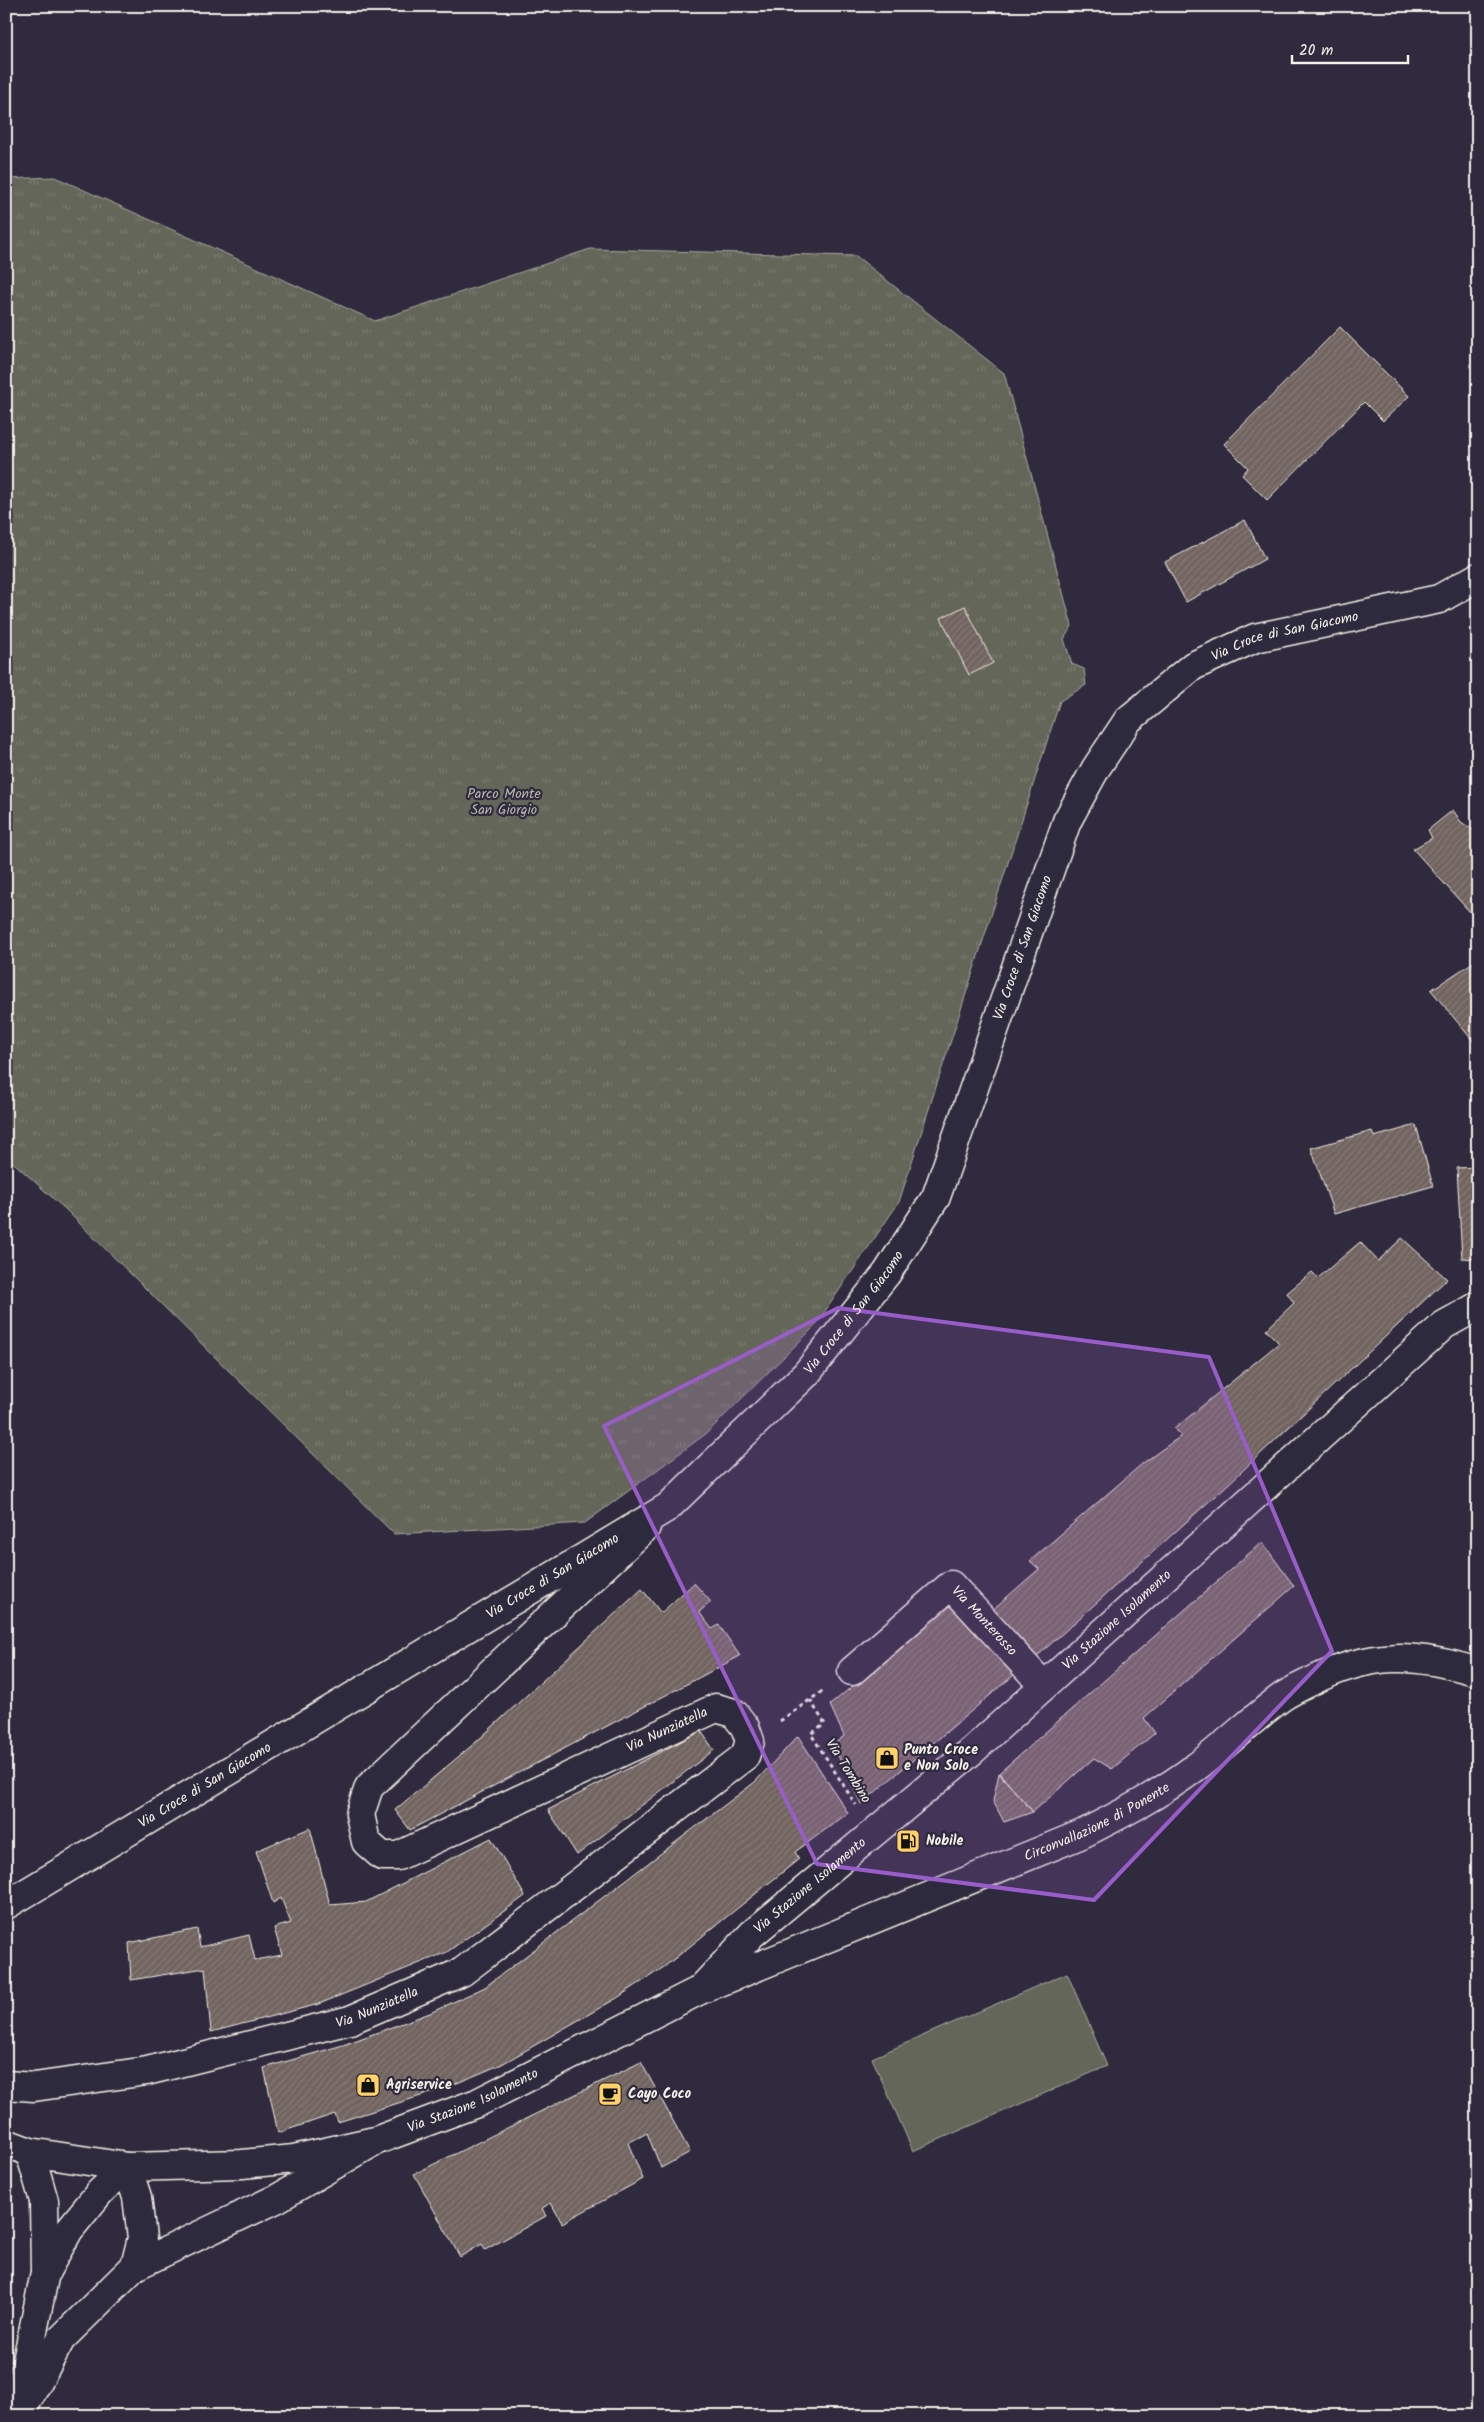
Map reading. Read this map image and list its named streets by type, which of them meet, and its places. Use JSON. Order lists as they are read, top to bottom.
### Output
{
  "streets": {
    "street": [
      "Via Croce di San Giacomo",
      "Via Stazione Isolamento",
      "Via Monterosso",
      "Via Nunziatella",
      "Circonvallazione di Ponente"
    ],
    "path": ["Via Tombino"]
  },
  "crossings": [
    ["Via Croce di San Giacomo", "Via Nunziatella"],
    ["Via Stazione Isolamento", "Via Monterosso"],
    ["Via Stazione Isolamento", "Via Tombino"],
    ["Via Stazione Isolamento", "Circonvallazione di Ponente"]
  ],
  "parks": ["Parco Monte San Giorgio"],
  "places": {
    "shop": ["Punto Croce e Non Solo", "Agriservice"],
    "fuel station": ["Nobile"],
    "cafe": ["Cayo Coco"]
  },
  "scale_bar": "20 m"
}
